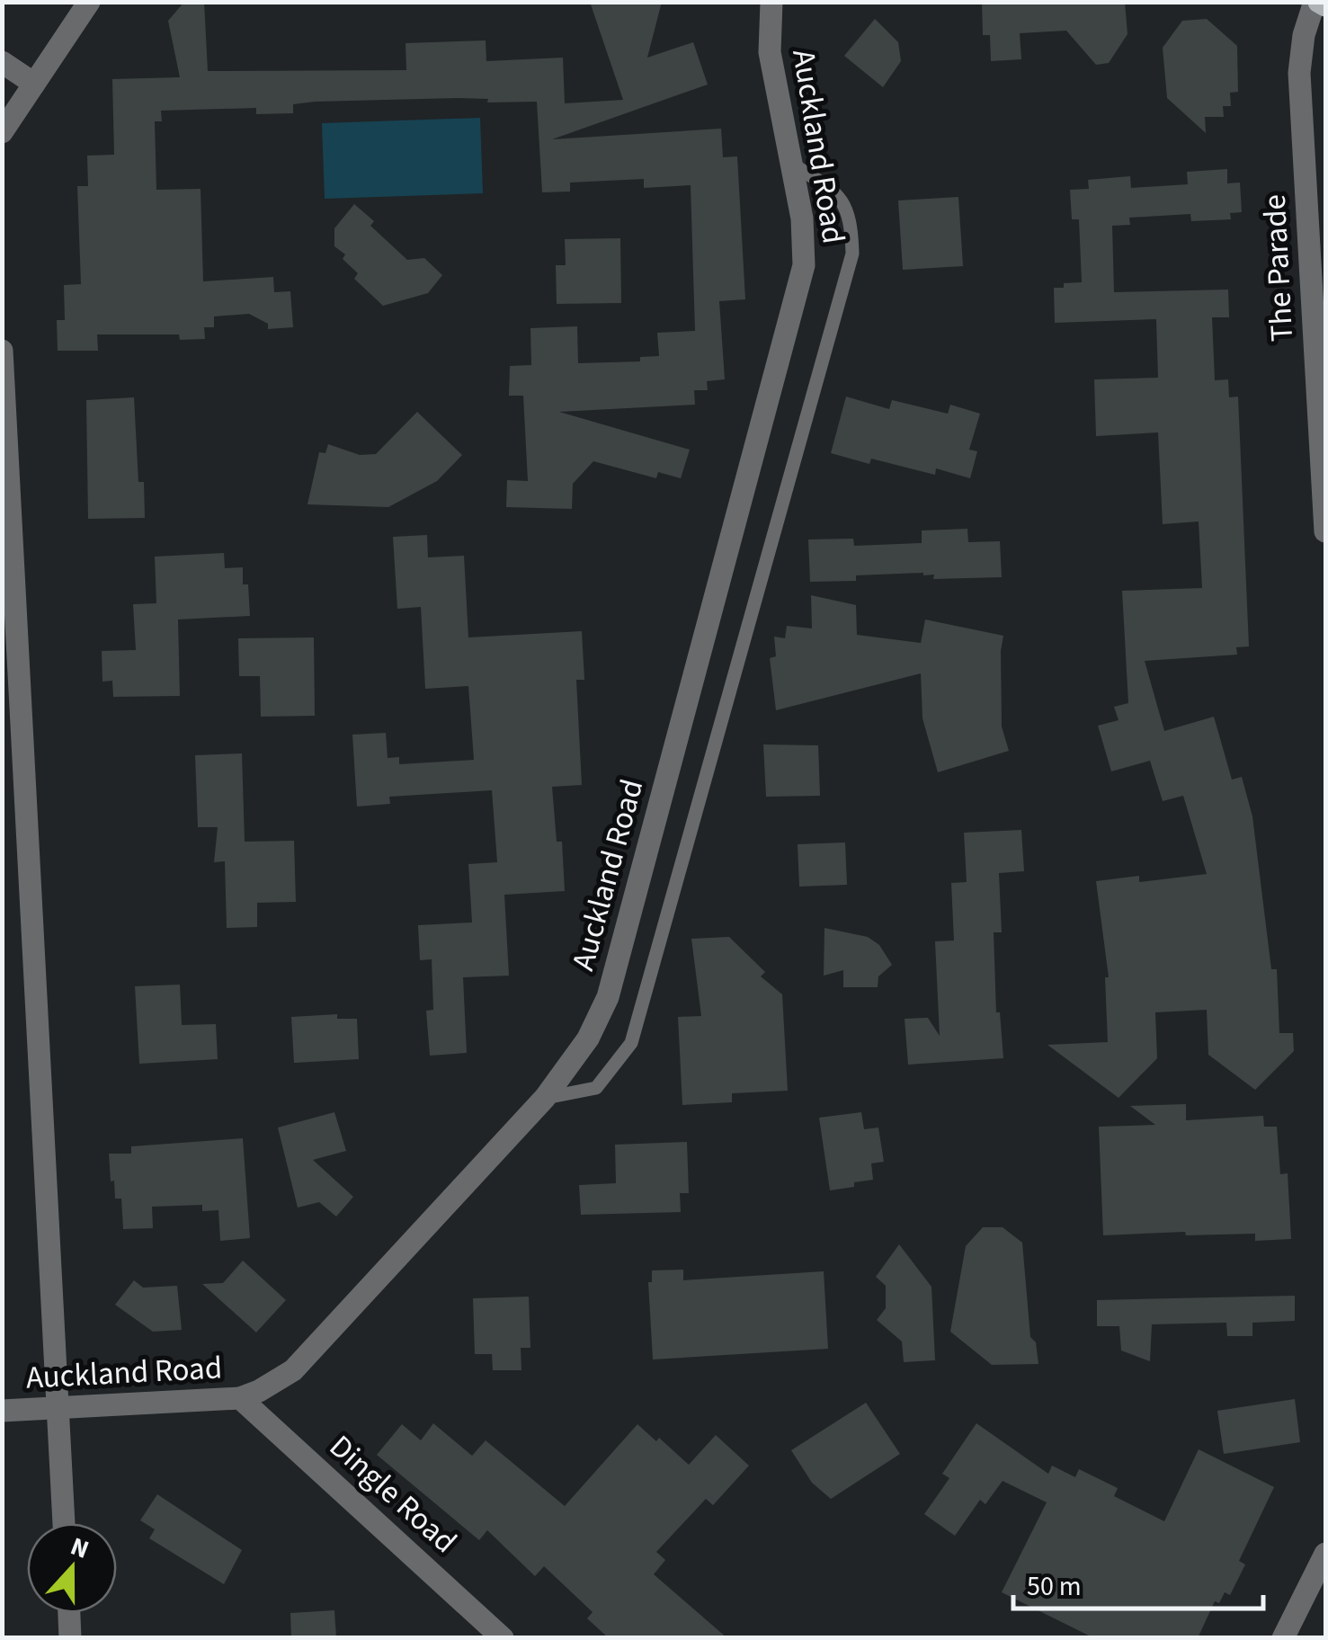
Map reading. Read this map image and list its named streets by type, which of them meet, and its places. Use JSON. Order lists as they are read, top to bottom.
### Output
{
  "streets": {
    "street": ["Auckland Road", "The Parade", "Dingle Road"]
  },
  "crossings": [
    ["Auckland Road", "Dingle Road"]
  ],
  "scale_bar": "50 m",
  "north": "top"
}
